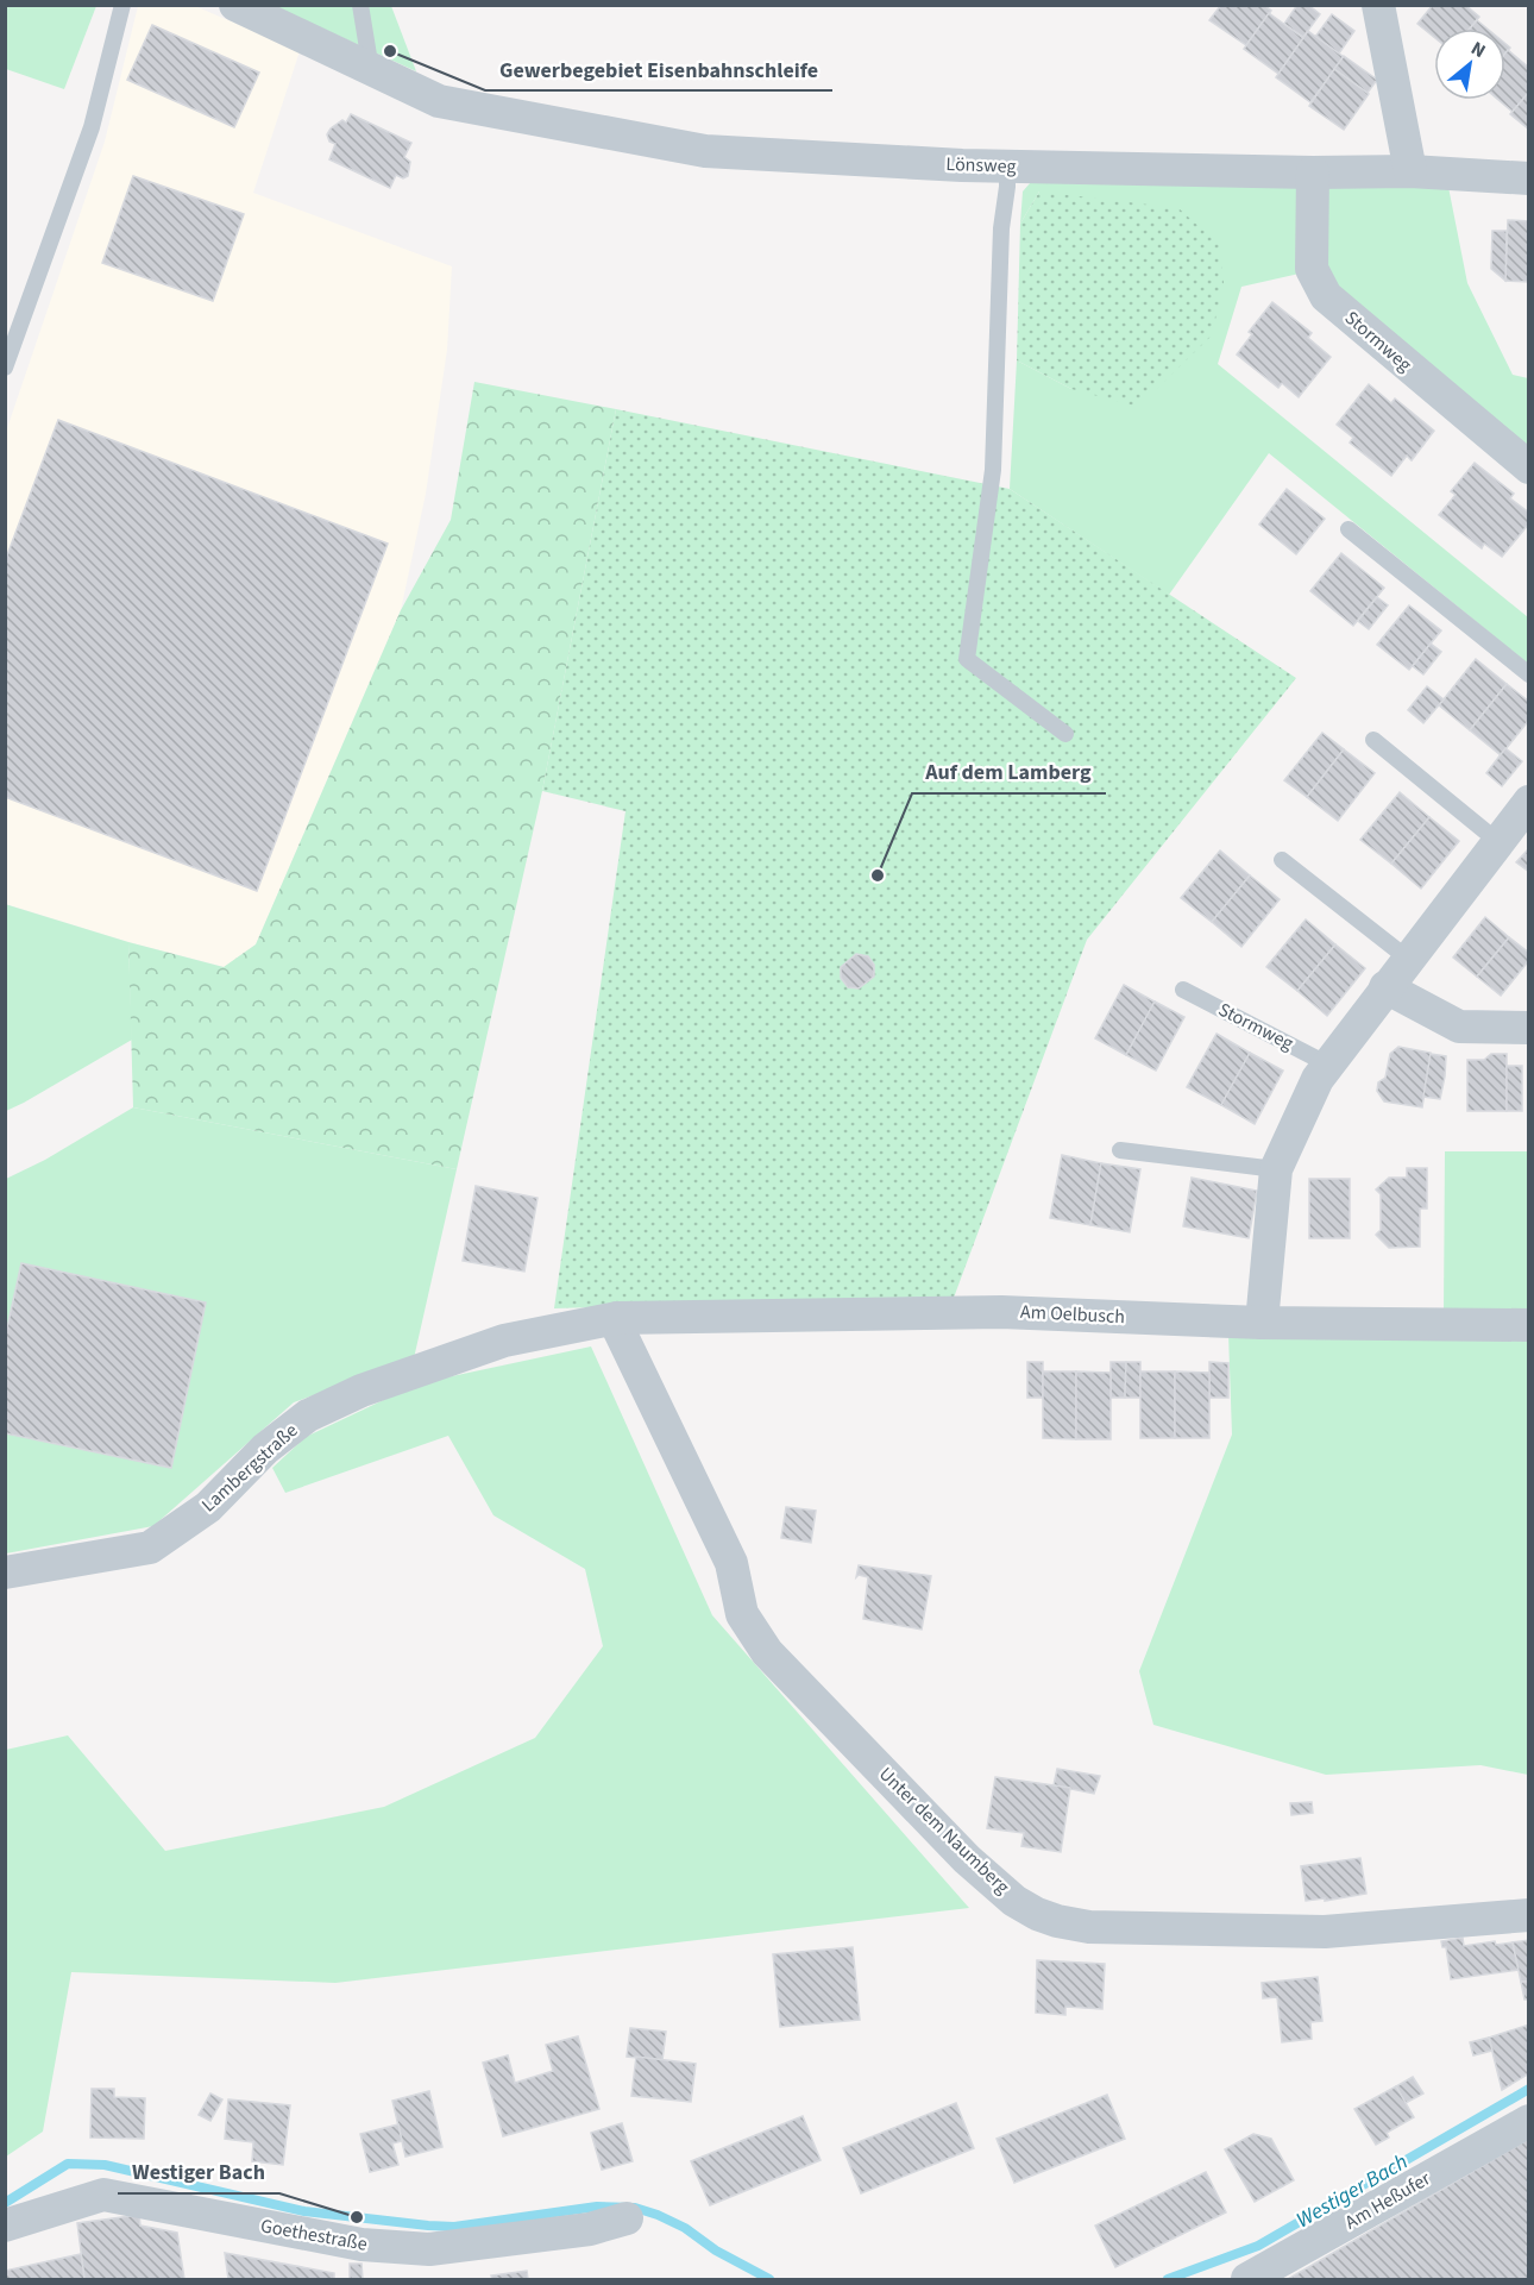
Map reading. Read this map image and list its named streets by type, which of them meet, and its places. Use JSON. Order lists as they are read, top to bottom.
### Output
{
  "streets": {
    "street": [
      "Lönsweg",
      "Stormweg",
      "Am Oelbusch",
      "Lambergstraße",
      "Unter dem Naumberg",
      "Am Heßufer",
      "Goethestraße"
    ]
  },
  "crossings": [
    ["Lönsweg", "Stormweg"],
    ["Am Oelbusch", "Lambergstraße"],
    ["Am Oelbusch", "Unter dem Naumberg"],
    ["Lambergstraße", "Unter dem Naumberg"]
  ],
  "water": ["Westiger Bach"],
  "places": ["Gewerbegebiet Eisenbahnschleife", "Auf dem Lamberg", "Westiger Bach"],
  "north": "top right"
}
